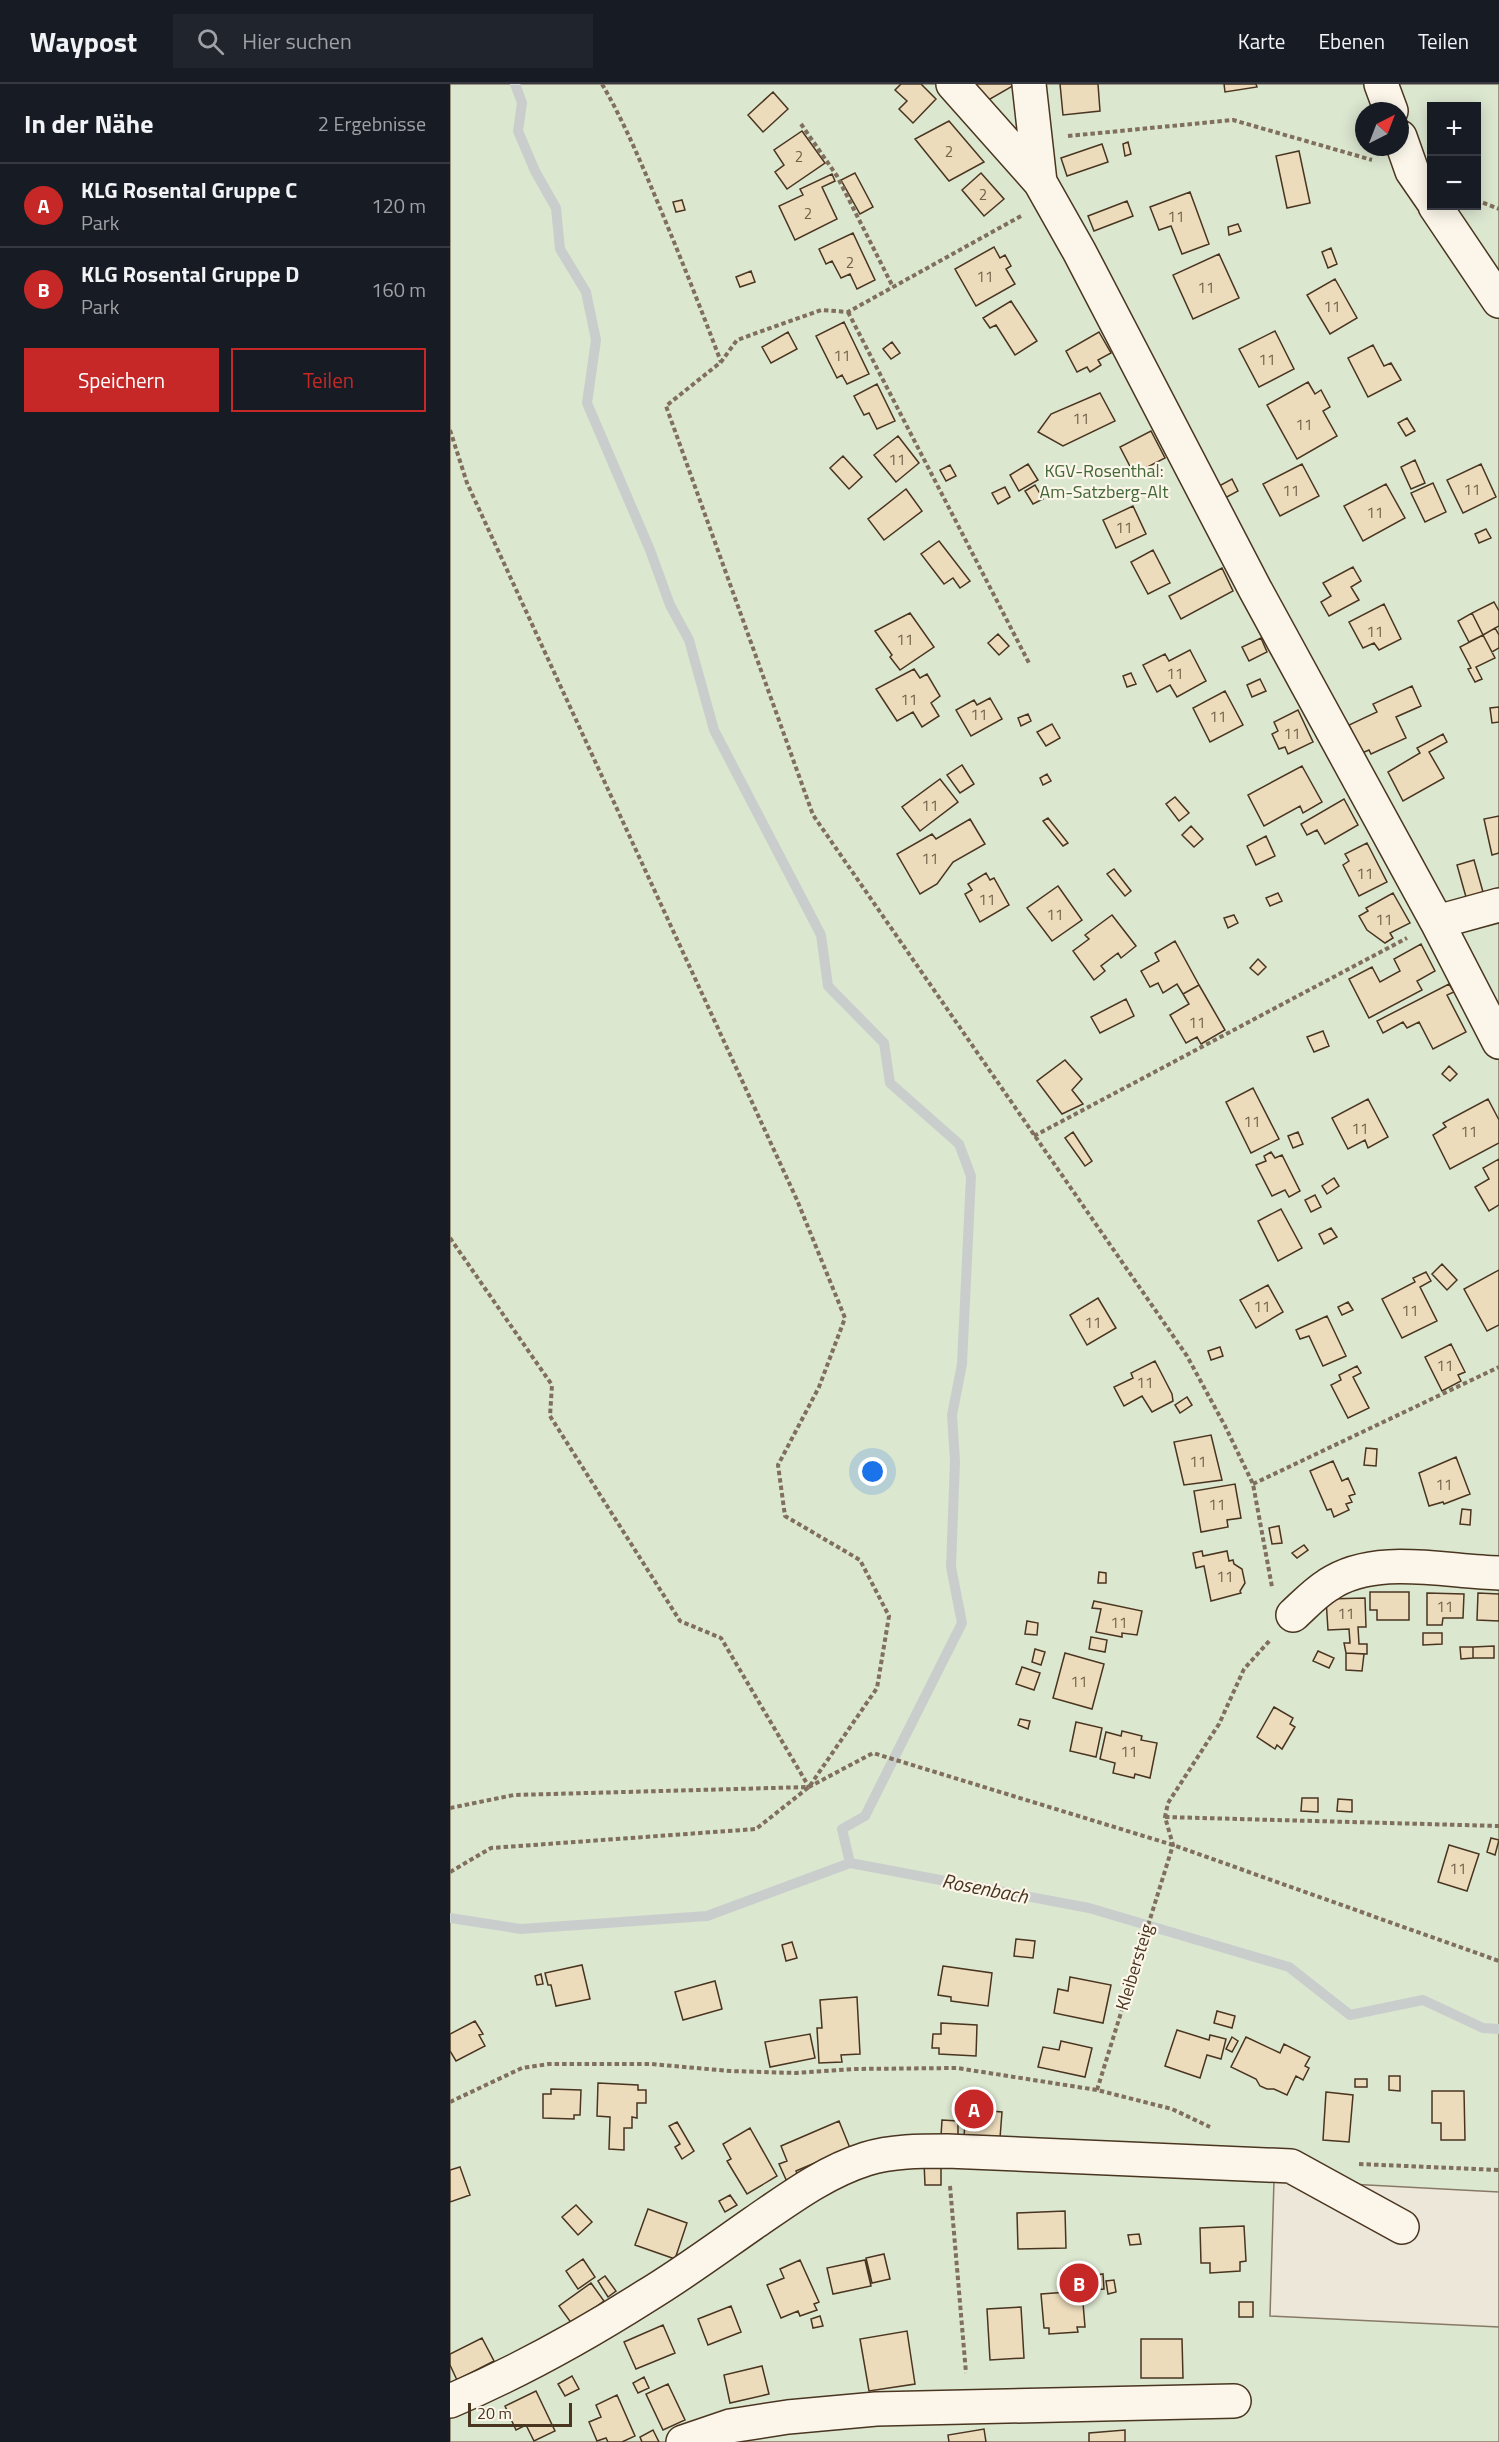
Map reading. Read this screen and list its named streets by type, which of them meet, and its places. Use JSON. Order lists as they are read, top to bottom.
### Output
{
  "streets": {
    "path": ["Kleibersteig"]
  },
  "water": ["Rosenbach"],
  "parks": ["KGV-Rosenthal: Am-Satzberg-Alt"],
  "house_numbers": [
    "2",
    "2",
    "2",
    "2",
    "11",
    "2",
    "11",
    "11",
    "11",
    "11",
    "11",
    "11",
    "11",
    "11",
    "11",
    "11",
    "11",
    "11",
    "11",
    "11",
    "11",
    "11",
    "11",
    "11",
    "11",
    "11",
    "11",
    "11",
    "11",
    "11",
    "11",
    "11",
    "11",
    "11",
    "11",
    "11",
    "11",
    "11",
    "11",
    "11",
    "11",
    "11",
    "11",
    "11",
    "11",
    "11",
    "11",
    "11",
    "11",
    "11"
  ],
  "scale_bar": "20 m",
  "north": "top right",
  "page": {
    "header": "Waypost",
    "search": "Hier suchen",
    "nav": ["Karte", "Ebenen", "Teilen"],
    "heading": ["In der Nähe", "2 Ergebnisse"],
    "map_buttons": ["+", "−"],
    "list": [
      {
        "mark": "A",
        "name": "KLG Rosental Gruppe C",
        "note": "Park",
        "value": "120 m"
      },
      {
        "mark": "B",
        "name": "KLG Rosental Gruppe D",
        "note": "Park",
        "value": "160 m"
      }
    ],
    "buttons": ["Speichern", "Teilen"],
    "pins": ["A", "B"],
    "scale": "20 m"
  }
}
